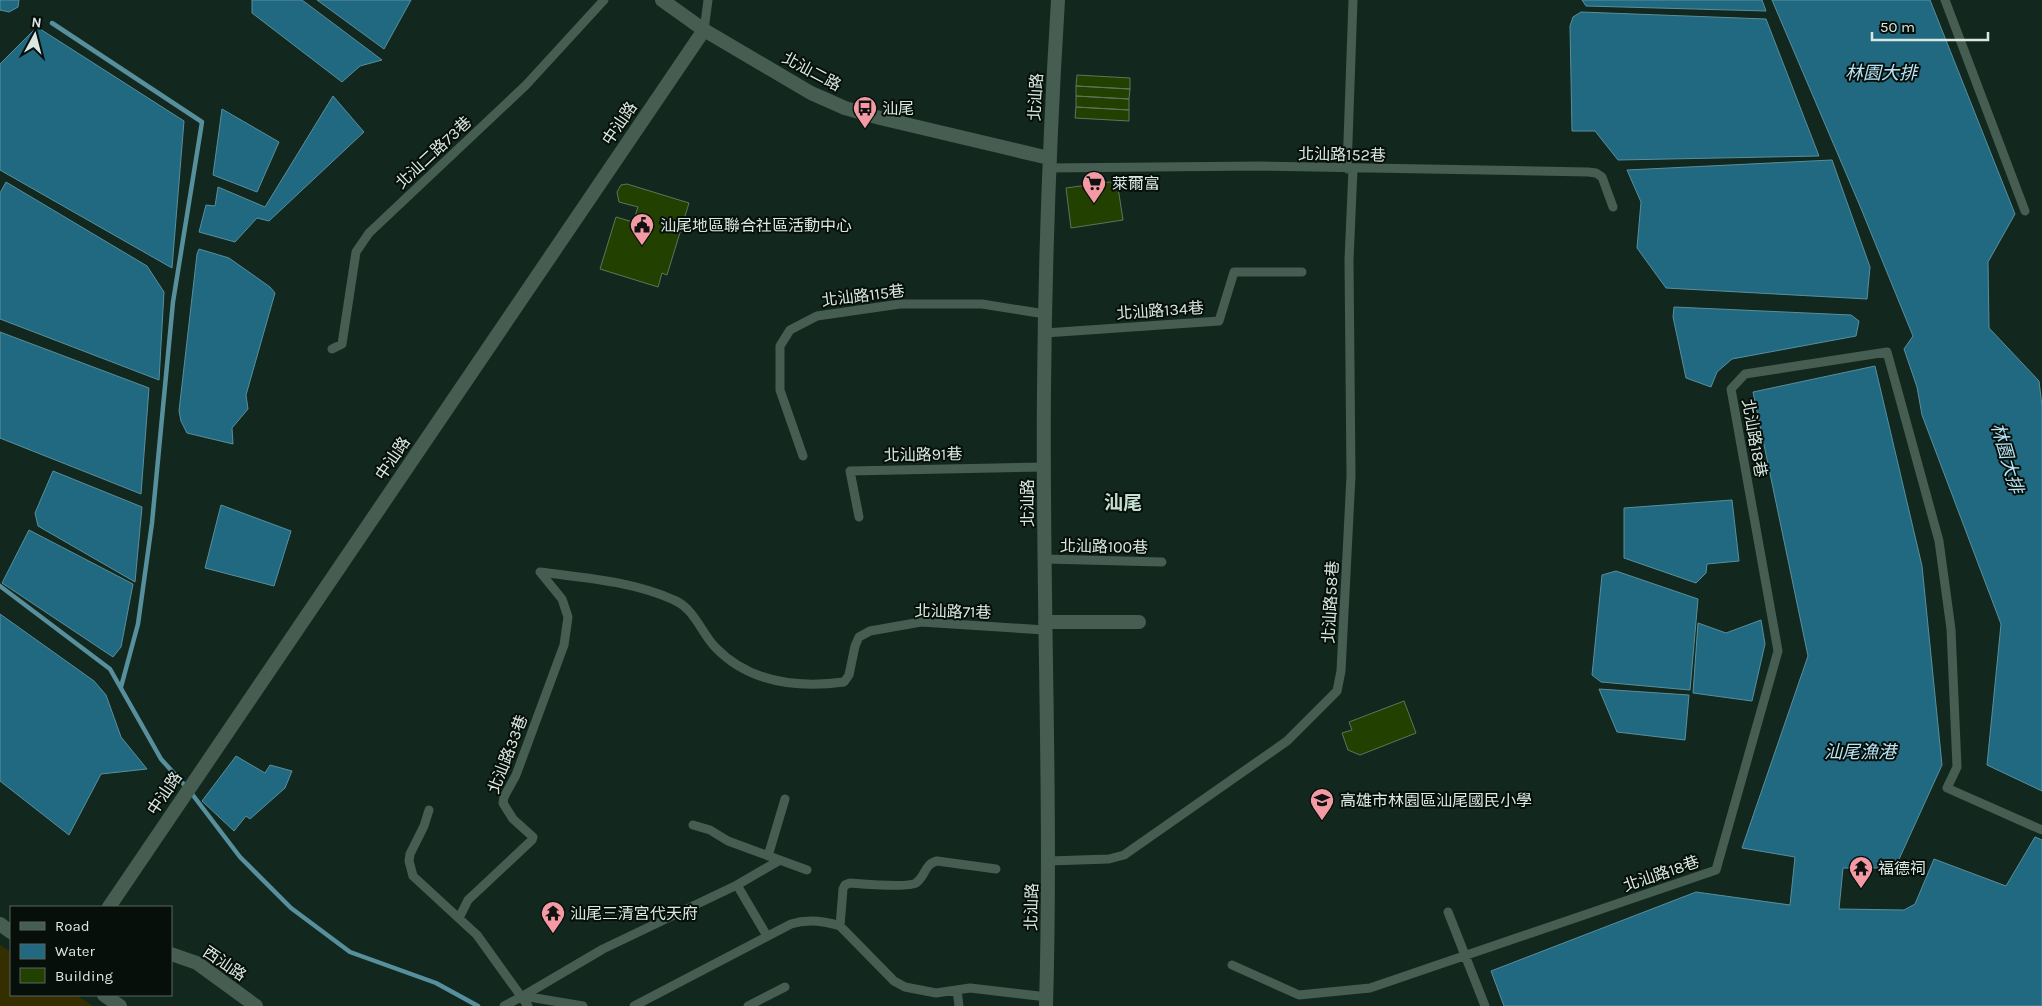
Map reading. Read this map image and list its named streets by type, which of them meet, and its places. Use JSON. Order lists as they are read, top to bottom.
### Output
{
  "streets": {
    "street": [
      "北汕二路",
      "北汕路",
      "中汕路",
      "西汕路"
    ],
    "lane": [
      "北汕二路73巷",
      "北汕路152巷",
      "北汕路115巷",
      "北汕路134巷",
      "北汕路18巷",
      "北汕路91巷",
      "北汕路100巷",
      "北汕路58巷",
      "北汕路71巷",
      "北汕路33巷"
    ]
  },
  "crossings": [
    ["北汕二路", "北汕路"],
    ["北汕二路", "中汕路"],
    ["北汕二路", "北汕路152巷"],
    ["北汕路", "北汕路152巷"],
    ["北汕路", "北汕路115巷"],
    ["北汕路", "北汕路134巷"],
    ["北汕路", "北汕路91巷"],
    ["北汕路", "北汕路100巷"],
    ["北汕路", "北汕路58巷"],
    ["北汕路", "北汕路71巷"],
    ["北汕路152巷", "北汕路58巷"],
    ["北汕路71巷", "北汕路33巷"]
  ],
  "districts": ["汕尾"],
  "water": ["林園大排", "汕尾漁港"],
  "places": {
    "bus stop": ["汕尾"],
    "supermarket": ["萊爾富"],
    "public building": ["汕尾地區聯合社區活動中心"],
    "school or university": ["高雄市林園區汕尾國民小學"],
    "temple": ["福德祠", "汕尾三清宮代天府"]
  },
  "legend": ["Road", "Water", "Building"],
  "scale_bar": "50 m",
  "north": "top"
}
